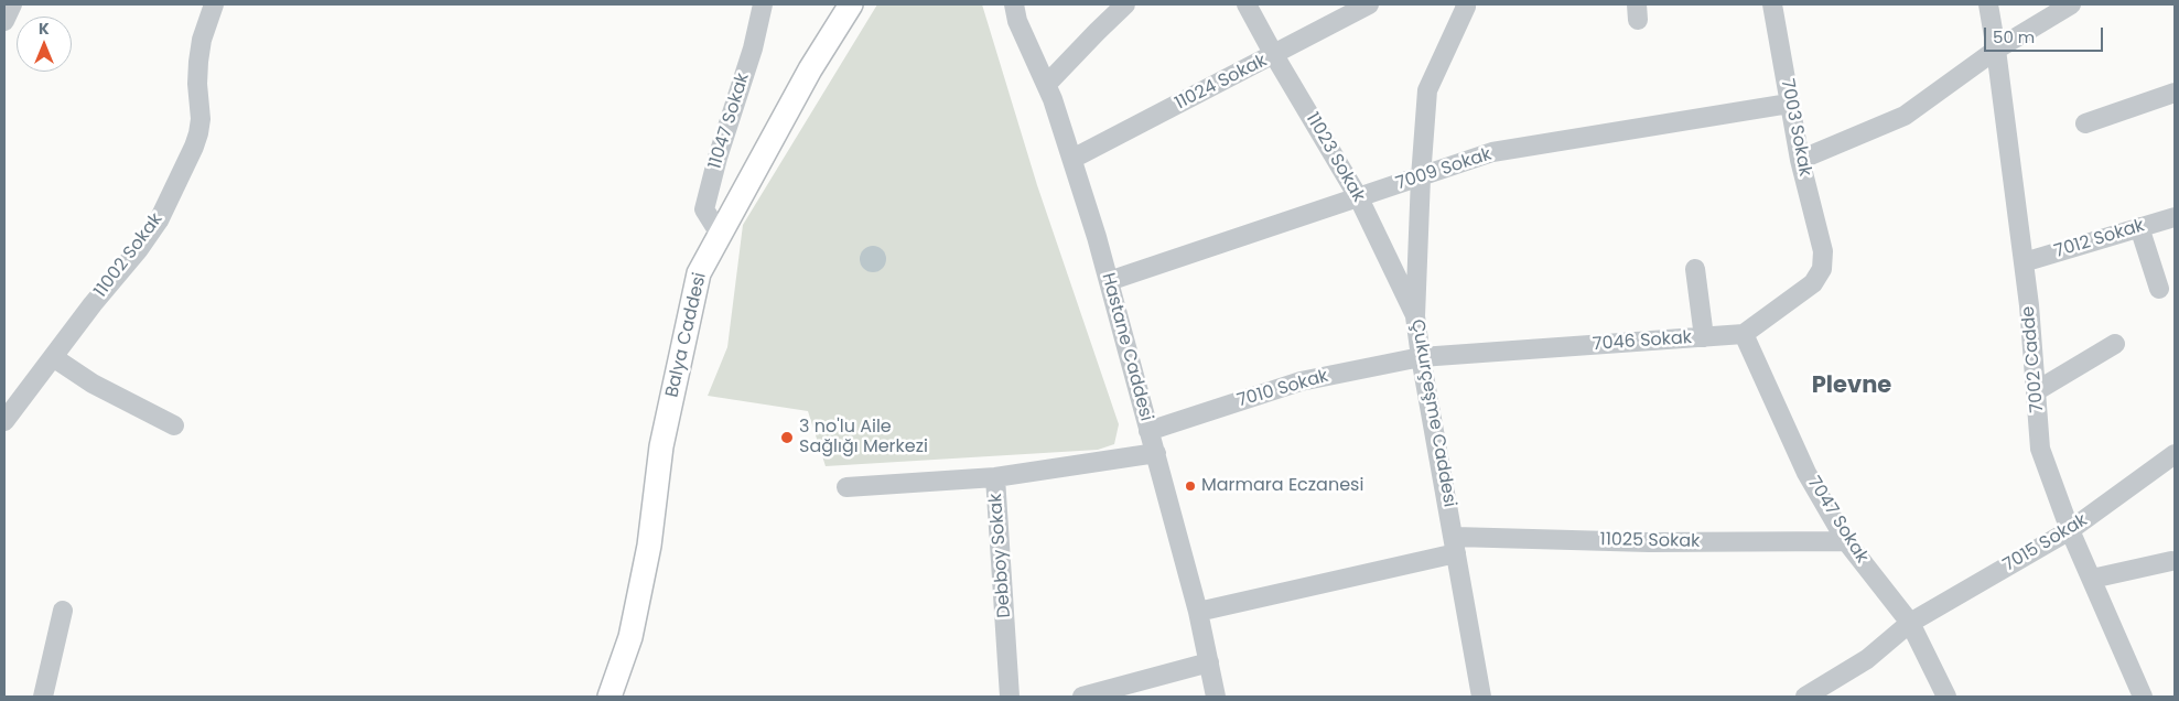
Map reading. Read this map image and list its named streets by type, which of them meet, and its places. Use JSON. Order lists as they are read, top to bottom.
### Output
{
  "streets": {
    "main road": ["Balya Caddesi"],
    "street": [
      "11024 Sokak",
      "11047 Sokak",
      "7003 Sokak",
      "11023 Sokak",
      "7009 Sokak",
      "7012 Sokak",
      "11002 Sokak",
      "7046 Sokak",
      "Hastane Caddesi",
      "7002 Cadde",
      "7010 Sokak",
      "Çukurçeşme Caddesi",
      "7047 Sokak",
      "11025 Sokak",
      "7015 Sokak",
      "Debboy Sokak"
    ]
  },
  "crossings": [
    ["11024 Sokak", "11023 Sokak"],
    ["11024 Sokak", "Hastane Caddesi"],
    ["11047 Sokak", "Balya Caddesi"],
    ["7003 Sokak", "7009 Sokak"],
    ["7003 Sokak", "7046 Sokak"],
    ["7003 Sokak", "7047 Sokak"],
    ["11023 Sokak", "7009 Sokak"],
    ["11023 Sokak", "Çukurçeşme Caddesi"],
    ["7009 Sokak", "Hastane Caddesi"],
    ["7009 Sokak", "Çukurçeşme Caddesi"],
    ["7012 Sokak", "7002 Cadde"],
    ["7046 Sokak", "7010 Sokak"],
    ["7046 Sokak", "Çukurçeşme Caddesi"],
    ["7046 Sokak", "7047 Sokak"],
    ["Hastane Caddesi", "7010 Sokak"],
    ["Hastane Caddesi", "11025 Sokak"],
    ["Hastane Caddesi", "Debboy Sokak"],
    ["7002 Cadde", "7015 Sokak"],
    ["7010 Sokak", "Çukurçeşme Caddesi"],
    ["Çukurçeşme Caddesi", "11025 Sokak"],
    ["7047 Sokak", "11025 Sokak"],
    ["7047 Sokak", "7015 Sokak"]
  ],
  "districts": ["Plevne"],
  "places": ["3 no'lu Aile Sağlığı Merkezi", "Marmara Eczanesi"],
  "scale_bar": "50 m",
  "north": "top"
}
